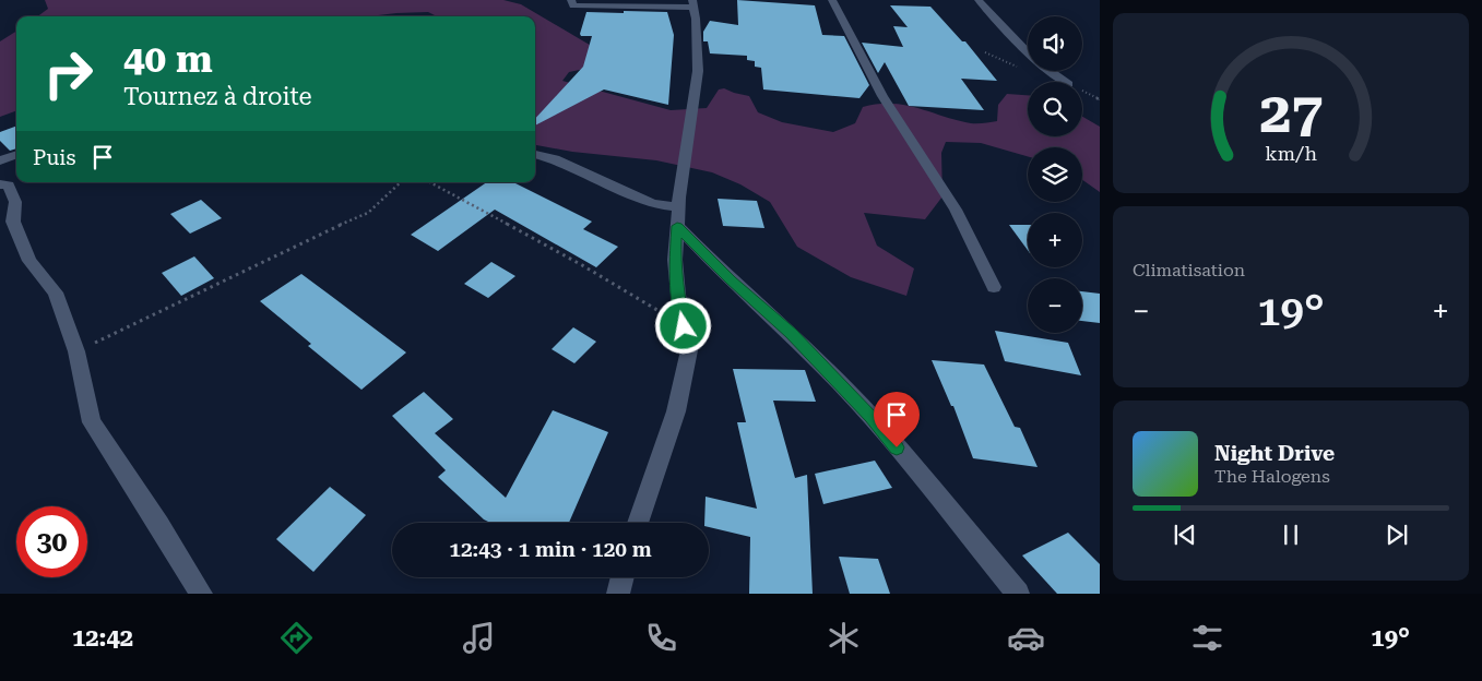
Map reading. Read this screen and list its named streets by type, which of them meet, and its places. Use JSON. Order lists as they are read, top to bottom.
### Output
{
  "page": {
    "map_buttons": ["+", "−"],
    "turn": ["40 m", "Tournez à droite"],
    "then": "Puis",
    "tile": "Climatisation",
    "heat": ["−", "19°", "+"],
    "song": ["Night Drive", "The Halogens"],
    "limit": "30",
    "trip": "12:43 · 1 min · 120 m",
    "tabs": ["12:42", "19°"],
    "gauge": ["27", "km/h"]
  }
}
